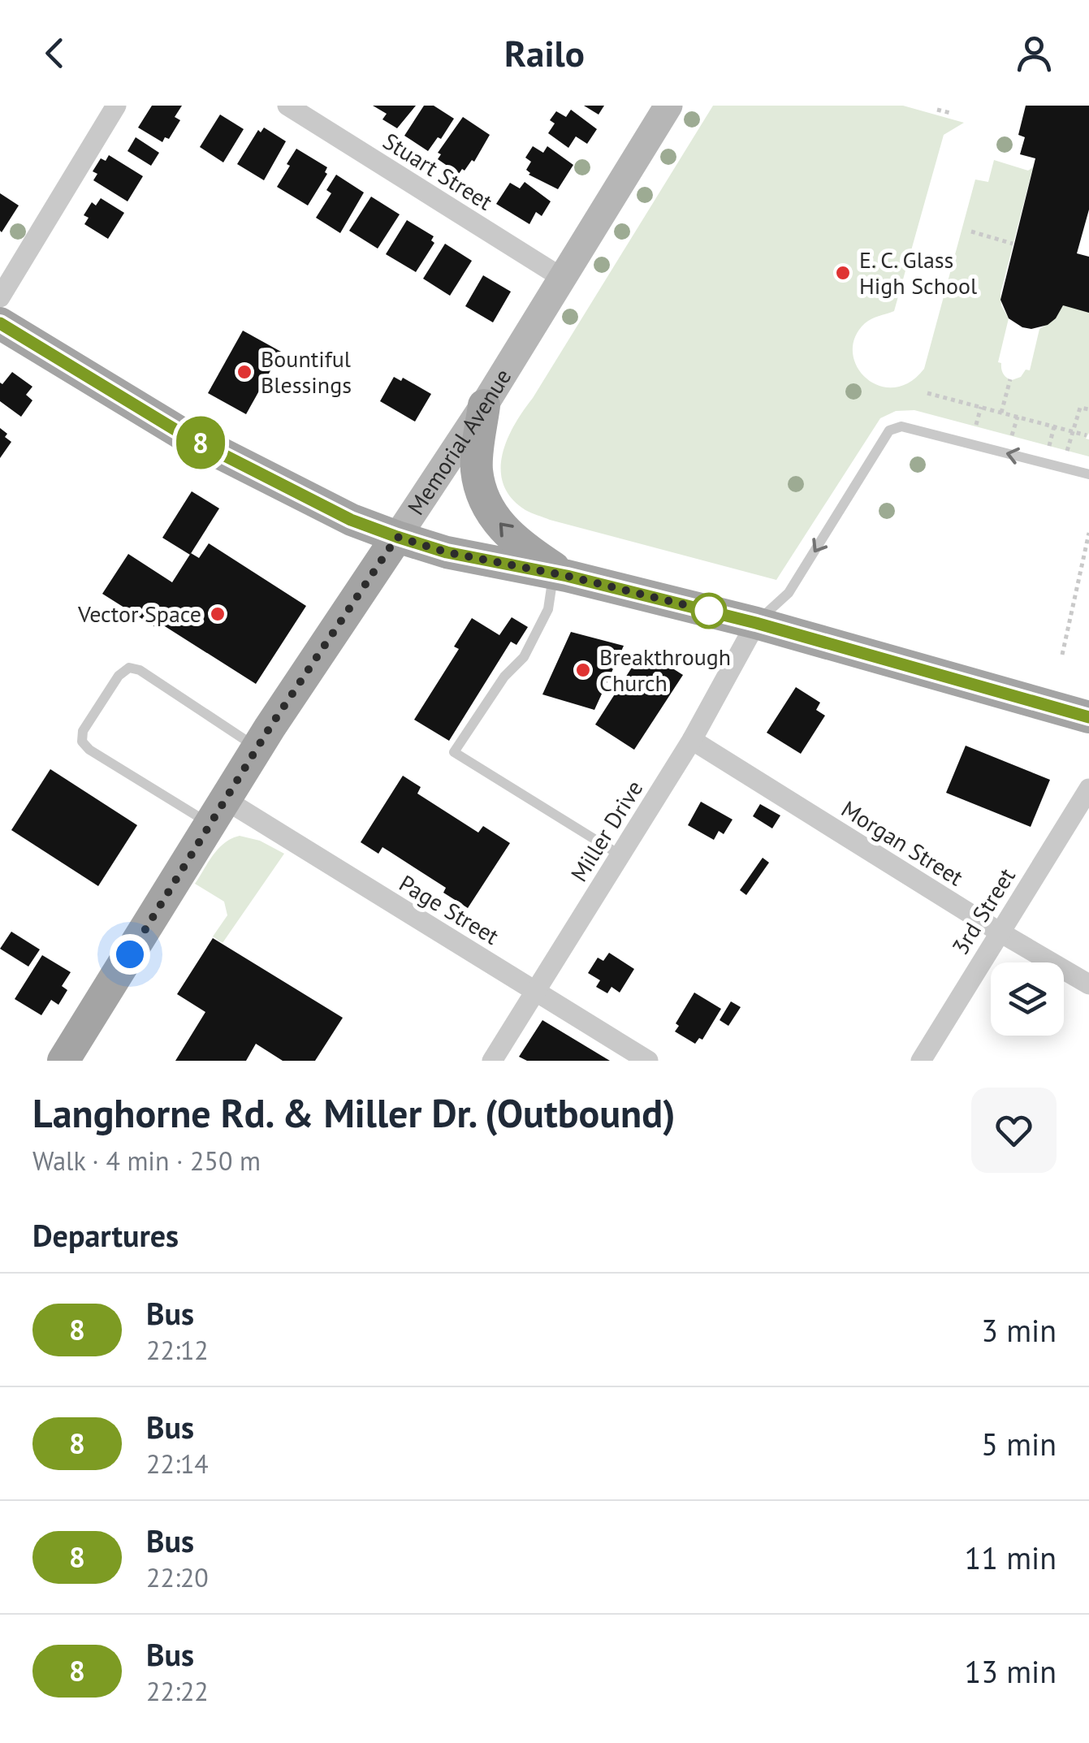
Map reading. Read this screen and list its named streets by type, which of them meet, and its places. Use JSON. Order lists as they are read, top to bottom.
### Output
{
  "streets": {
    "main road": ["Memorial Avenue"],
    "street": [
      "Stuart Street",
      "Miller Drive",
      "Morgan Street",
      "Page Street",
      "3rd Street"
    ]
  },
  "crossings": [
    ["Stuart Street", "Memorial Avenue"],
    ["Memorial Avenue", "Page Street"],
    ["Miller Drive", "Morgan Street"],
    ["Miller Drive", "Page Street"],
    ["Morgan Street", "3rd Street"]
  ],
  "places": [
    "E. C. Glass High School",
    "Bountiful Blessings",
    "Vector Space",
    "Breakthrough Church"
  ],
  "lines": ["bus line 8"],
  "page": {
    "header": "Railo",
    "on_map": "8",
    "heading": [
      ["Langhorne Rd. & Miller Dr. (Outbound)", "Walk · 4 min · 250 m"],
      "Departures"
    ],
    "list": [
      {
        "mark": "8",
        "name": "Bus",
        "note": "22:12",
        "value": "3 min"
      },
      {
        "mark": "8",
        "name": "Bus",
        "note": "22:14",
        "value": "5 min"
      },
      {
        "mark": "8",
        "name": "Bus",
        "note": "22:20",
        "value": "11 min"
      },
      {
        "mark": "8",
        "name": "Bus",
        "note": "22:22",
        "value": "13 min"
      }
    ]
  }
}
